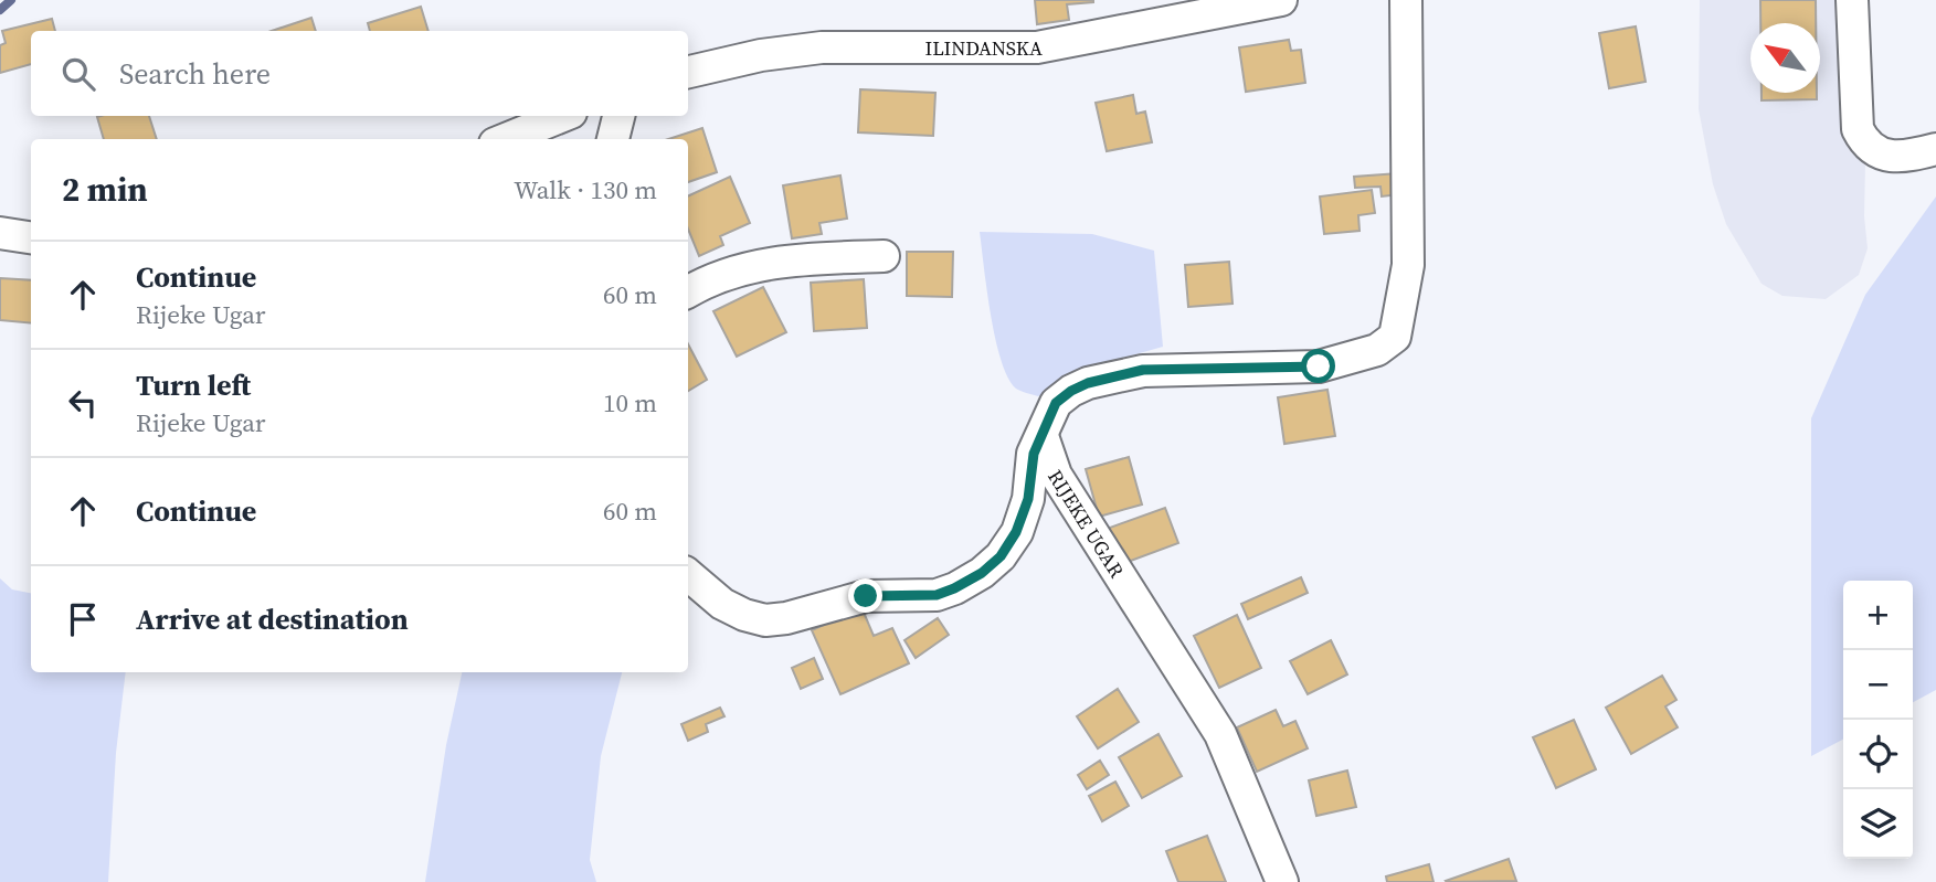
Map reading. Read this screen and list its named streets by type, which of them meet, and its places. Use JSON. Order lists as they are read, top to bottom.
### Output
{
  "streets": {
    "street": ["ILINDANSKA", "RIJEKE UGAR"]
  },
  "north": "top left",
  "page": {
    "search": "Search here",
    "heading": ["2 min", "Walk · 130 m"],
    "list": [
      ["Continue", "Rijeke Ugar", "60 m"],
      ["Turn left", "Rijeke Ugar", "10 m"],
      ["Continue", "60 m"],
      "Arrive at destination"
    ],
    "map_buttons": ["+", "−"]
  }
}
